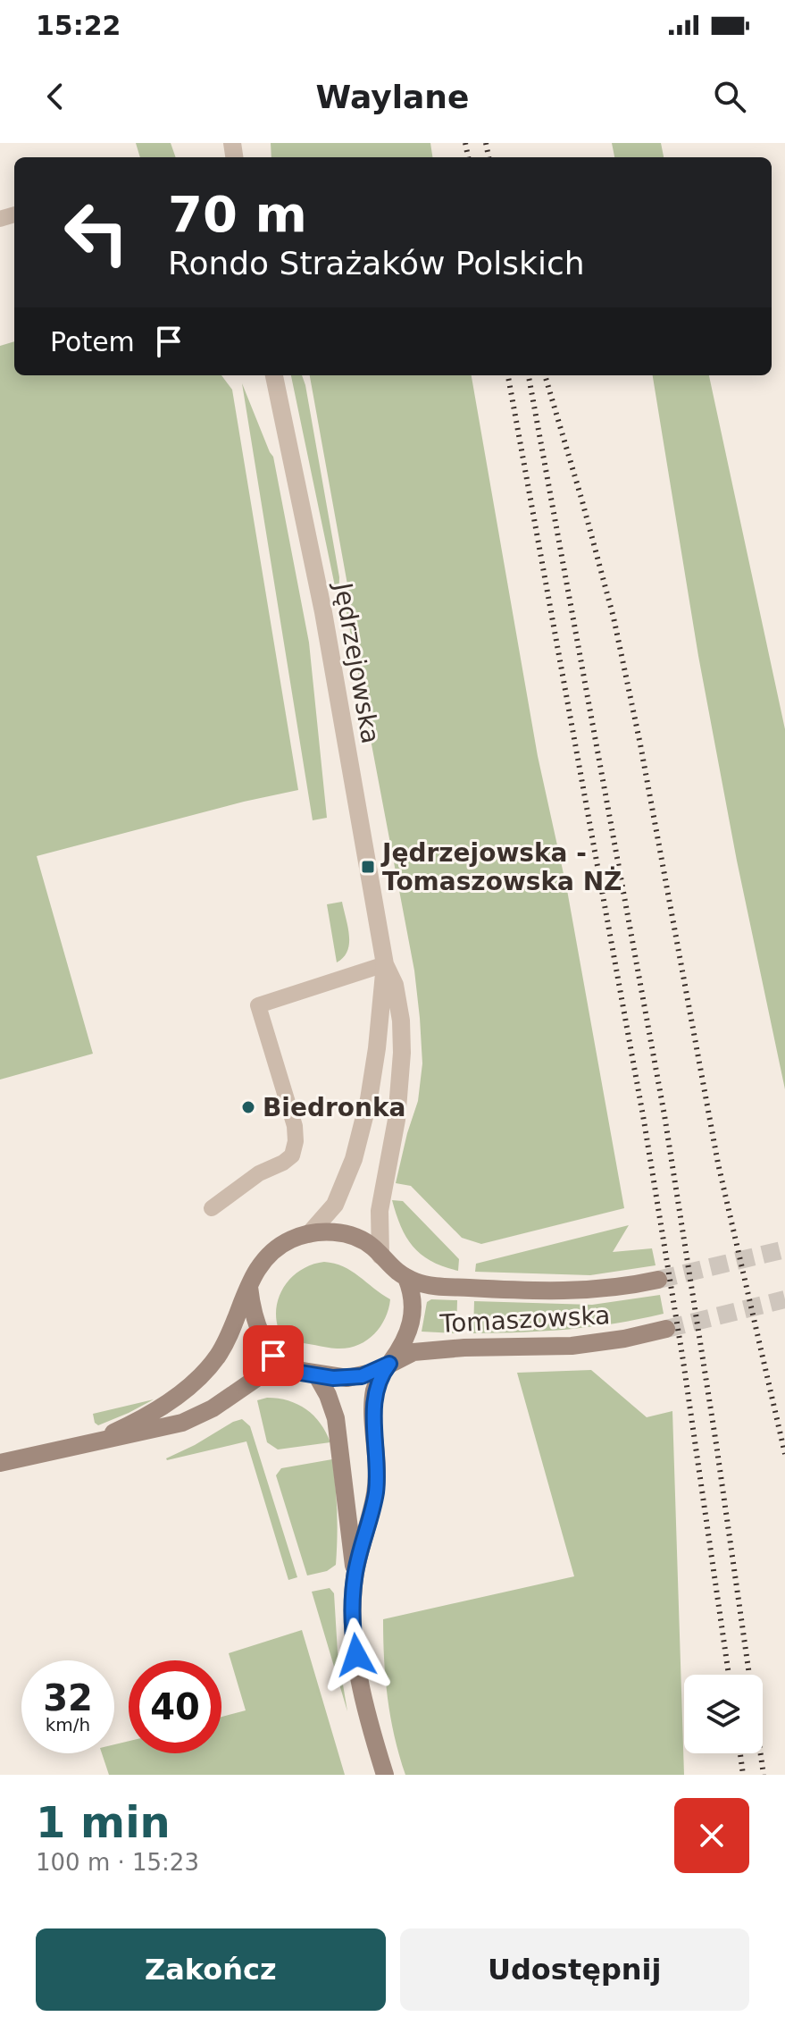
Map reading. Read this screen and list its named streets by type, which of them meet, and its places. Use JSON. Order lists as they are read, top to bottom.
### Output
{
  "streets": {
    "street": ["Jędrzejowska", "Tomaszowska"]
  },
  "crossings": [
    ["Jędrzejowska", "Tomaszowska"]
  ],
  "places": {
    "transit": ["Jędrzejowska - Tomaszowska NŻ"],
    "other": ["Biedronka"]
  },
  "page": {
    "status": "15:22",
    "header": "Waylane",
    "turn": ["70 m", "Rondo Strażaków Polskich"],
    "then": "Potem",
    "speed": "32 km/h",
    "limit": "40",
    "heading": ["1 min", "100 m · 15:23"],
    "buttons": ["Zakończ", "Udostępnij"]
  }
}
